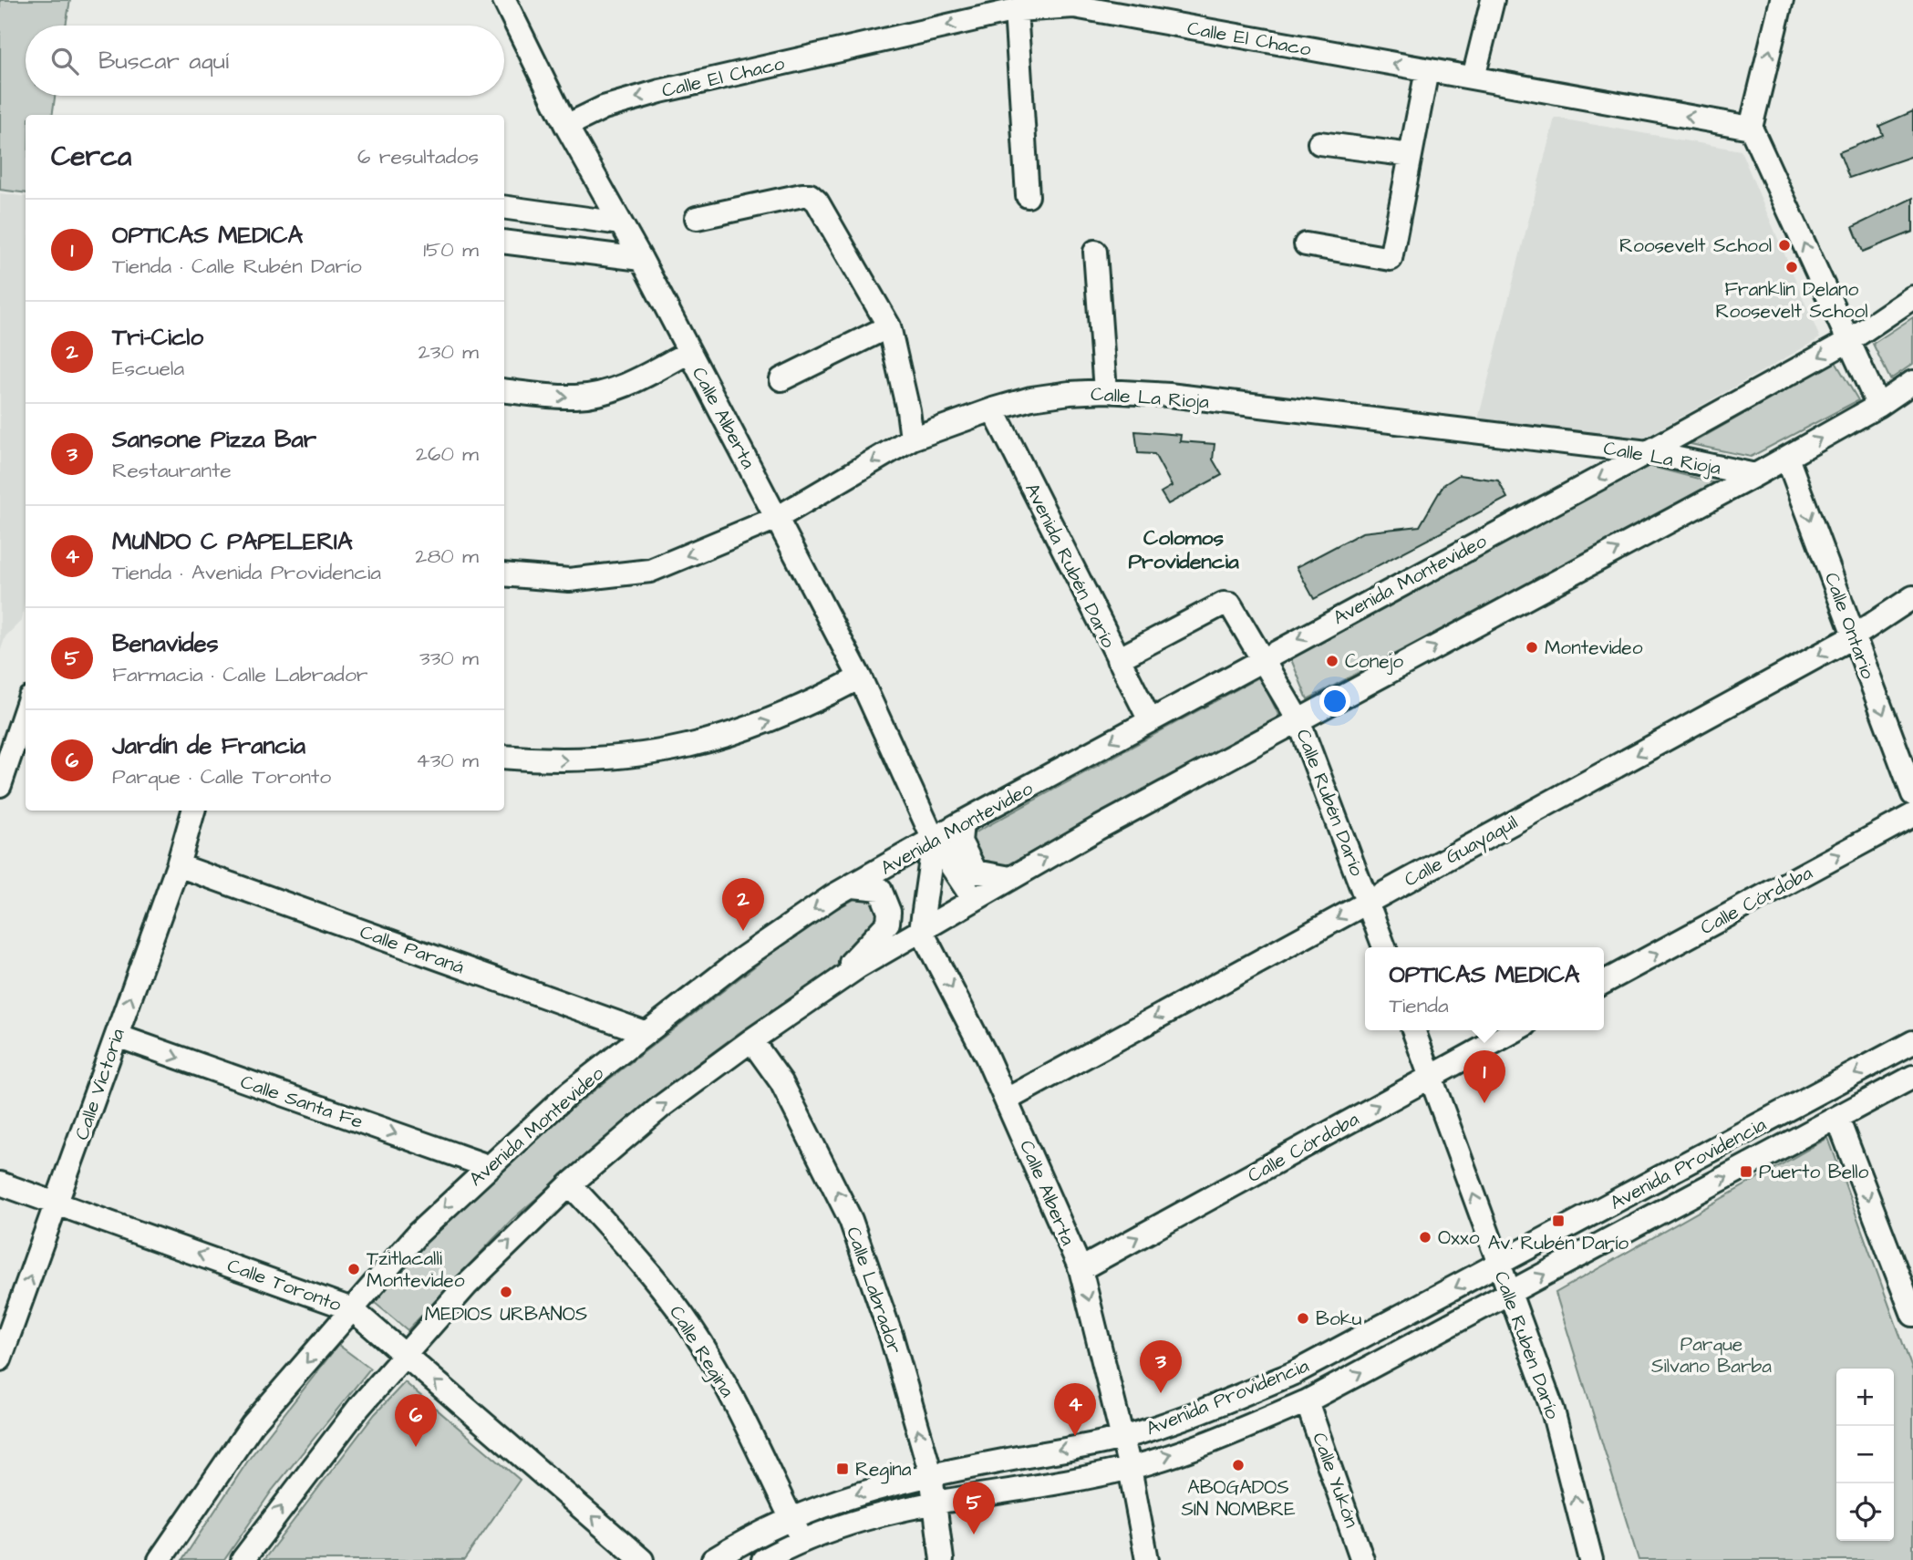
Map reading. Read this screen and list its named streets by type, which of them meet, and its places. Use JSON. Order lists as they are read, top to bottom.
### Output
{
  "streets": {
    "street": [
      "Calle El Chaco",
      "Calle La Rioja",
      "Calle Alberta",
      "Avenida Rubén Darío",
      "Avenida Montevideo",
      "Calle Ontario",
      "Calle Rubén Darío",
      "Calle Guayaquil",
      "Calle Córdoba",
      "Calle Paraná",
      "Calle Victoria",
      "Calle Santa Fe",
      "Avenida Providencia",
      "Calle Toronto",
      "Calle Labrador",
      "Calle Regina",
      "Calle Yukón"
    ]
  },
  "crossings": [
    ["Calle El Chaco", "Calle Alberta"],
    ["Calle La Rioja", "Calle Alberta"],
    ["Calle La Rioja", "Avenida Rubén Darío"],
    ["Calle La Rioja", "Avenida Montevideo"],
    ["Calle Alberta", "Avenida Montevideo"],
    ["Calle Alberta", "Calle Guayaquil"],
    ["Calle Alberta", "Calle Córdoba"],
    ["Calle Alberta", "Avenida Providencia"],
    ["Avenida Rubén Darío", "Avenida Montevideo"],
    ["Avenida Rubén Darío", "Calle Rubén Darío"],
    ["Avenida Montevideo", "Calle Rubén Darío"],
    ["Avenida Montevideo", "Calle Paraná"],
    ["Avenida Montevideo", "Calle Santa Fe"],
    ["Avenida Montevideo", "Calle Toronto"],
    ["Calle Ontario", "Calle Guayaquil"],
    ["Calle Rubén Darío", "Calle Guayaquil"],
    ["Calle Rubén Darío", "Calle Córdoba"],
    ["Calle Rubén Darío", "Avenida Providencia"],
    ["Calle Paraná", "Calle Victoria"],
    ["Calle Victoria", "Calle Santa Fe"],
    ["Calle Victoria", "Calle Toronto"],
    ["Avenida Providencia", "Calle Labrador"],
    ["Avenida Providencia", "Calle Regina"],
    ["Avenida Providencia", "Calle Yukón"]
  ],
  "one_way": [
    "Calle El Chaco",
    "Calle Ontario",
    "Calle Rubén Darío",
    "Calle Córdoba",
    "Calle Victoria",
    "Calle Santa Fe",
    "Calle Toronto",
    "Calle Labrador"
  ],
  "districts": ["Colomos Providencia"],
  "parks": ["Parque Silvano Barba"],
  "places": {
    "other": [
      "Roosevelt School",
      "Franklin Delano Roosevelt School",
      "Montevideo",
      "Conejo",
      "Oxxo",
      "Tzitlacalli Montevideo",
      "MEDIOS URBANOS",
      "Boku",
      "ABOGADOS SIN NOMBRE"
    ],
    "transit": ["Puerto Bello", "Av. Rubén Darío", "Regina"]
  },
  "page": {
    "search": "Buscar aquí",
    "heading": ["Cerca", "6 resultados"],
    "list": [
      {
        "mark": "1",
        "name": "OPTICAS MEDICA",
        "note": "Tienda · Calle Rubén Darío",
        "value": "150 m"
      },
      {
        "mark": "2",
        "name": "Tri-Ciclo",
        "note": "Escuela",
        "value": "230 m"
      },
      {
        "mark": "3",
        "name": "Sansone Pizza Bar",
        "note": "Restaurante",
        "value": "260 m"
      },
      {
        "mark": "4",
        "name": "MUNDO C PAPELERIA",
        "note": "Tienda · Avenida Providencia",
        "value": "280 m"
      },
      {
        "mark": "5",
        "name": "Benavides",
        "note": "Farmacia · Calle Labrador",
        "value": "330 m"
      },
      {
        "mark": "6",
        "name": "Jardín de Francia",
        "note": "Parque · Calle Toronto",
        "value": "430 m"
      }
    ],
    "pins": [
      "2",
      "1",
      "3",
      "4",
      "6",
      "5"
    ],
    "popup": ["OPTICAS MEDICA", "Tienda"],
    "map_buttons": ["+", "−"]
  }
}
